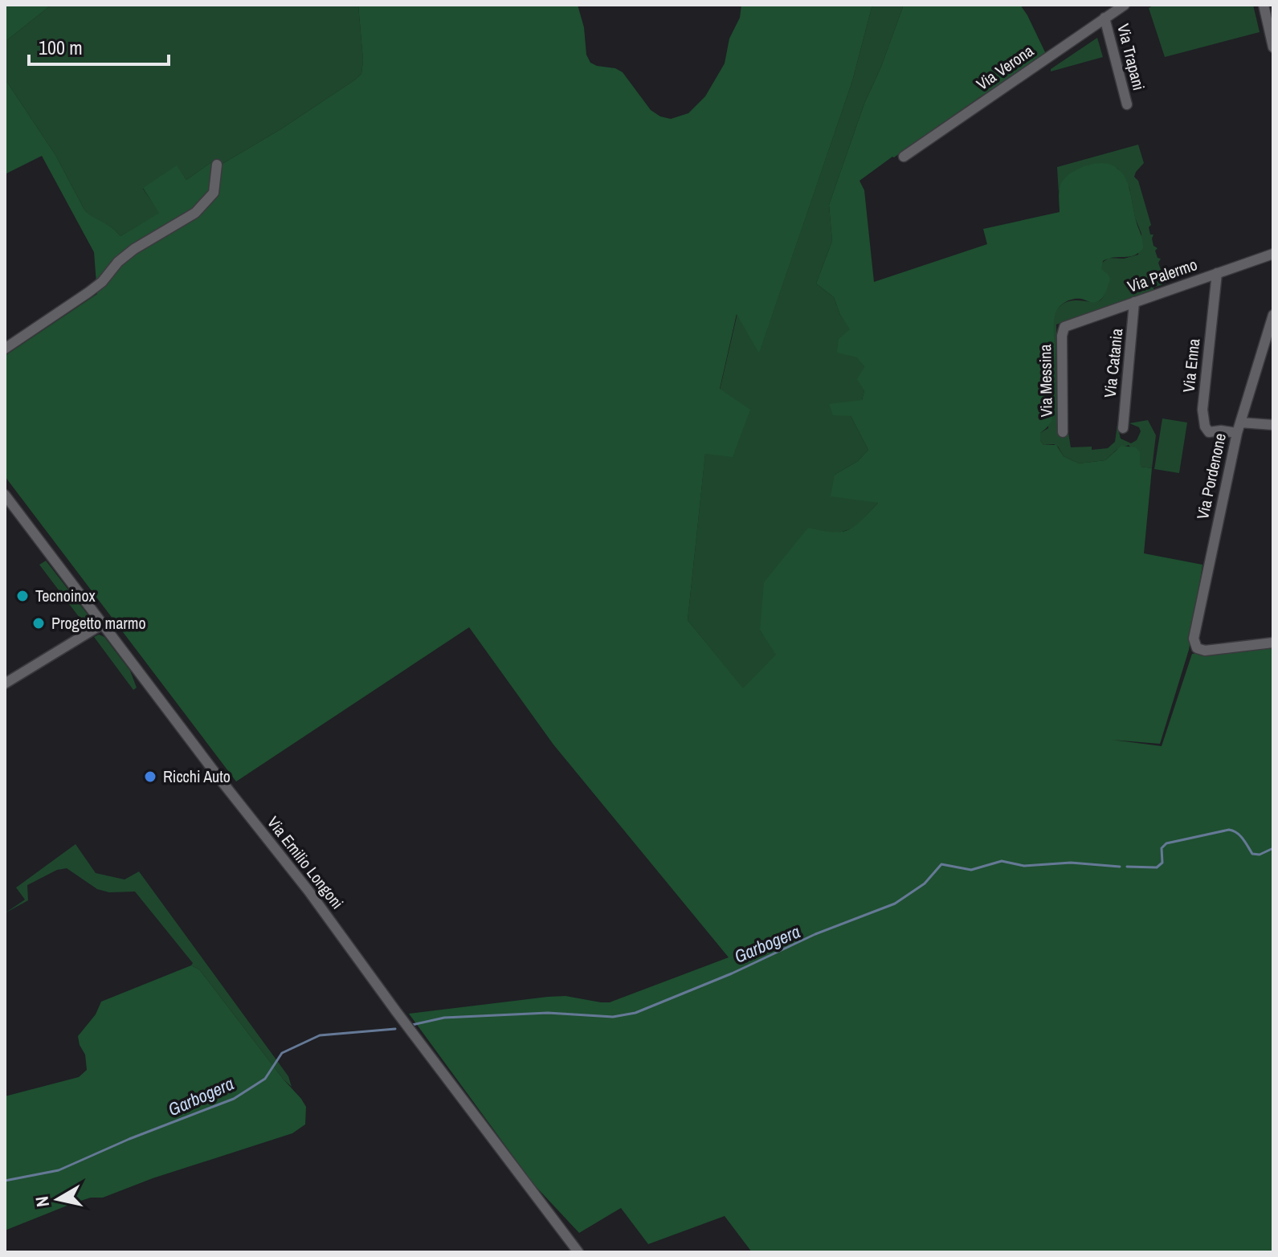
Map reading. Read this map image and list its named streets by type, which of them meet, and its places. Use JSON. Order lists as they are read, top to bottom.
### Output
{
  "streets": {
    "street": [
      "Via Trapani",
      "Via Verona",
      "Via Palermo",
      "Via Catania",
      "Via Enna",
      "Via Messina",
      "Via Pordenone",
      "Via Emilio Longoni"
    ]
  },
  "crossings": [
    ["Via Trapani", "Via Verona"],
    ["Via Palermo", "Via Catania"],
    ["Via Palermo", "Via Enna"],
    ["Via Palermo", "Via Messina"],
    ["Via Enna", "Via Pordenone"]
  ],
  "water": ["Garbogera"],
  "places": ["Tecnoinox", "Progetto marmo", "Ricchi Auto"],
  "scale_bar": "100 m",
  "north": "left"
}
